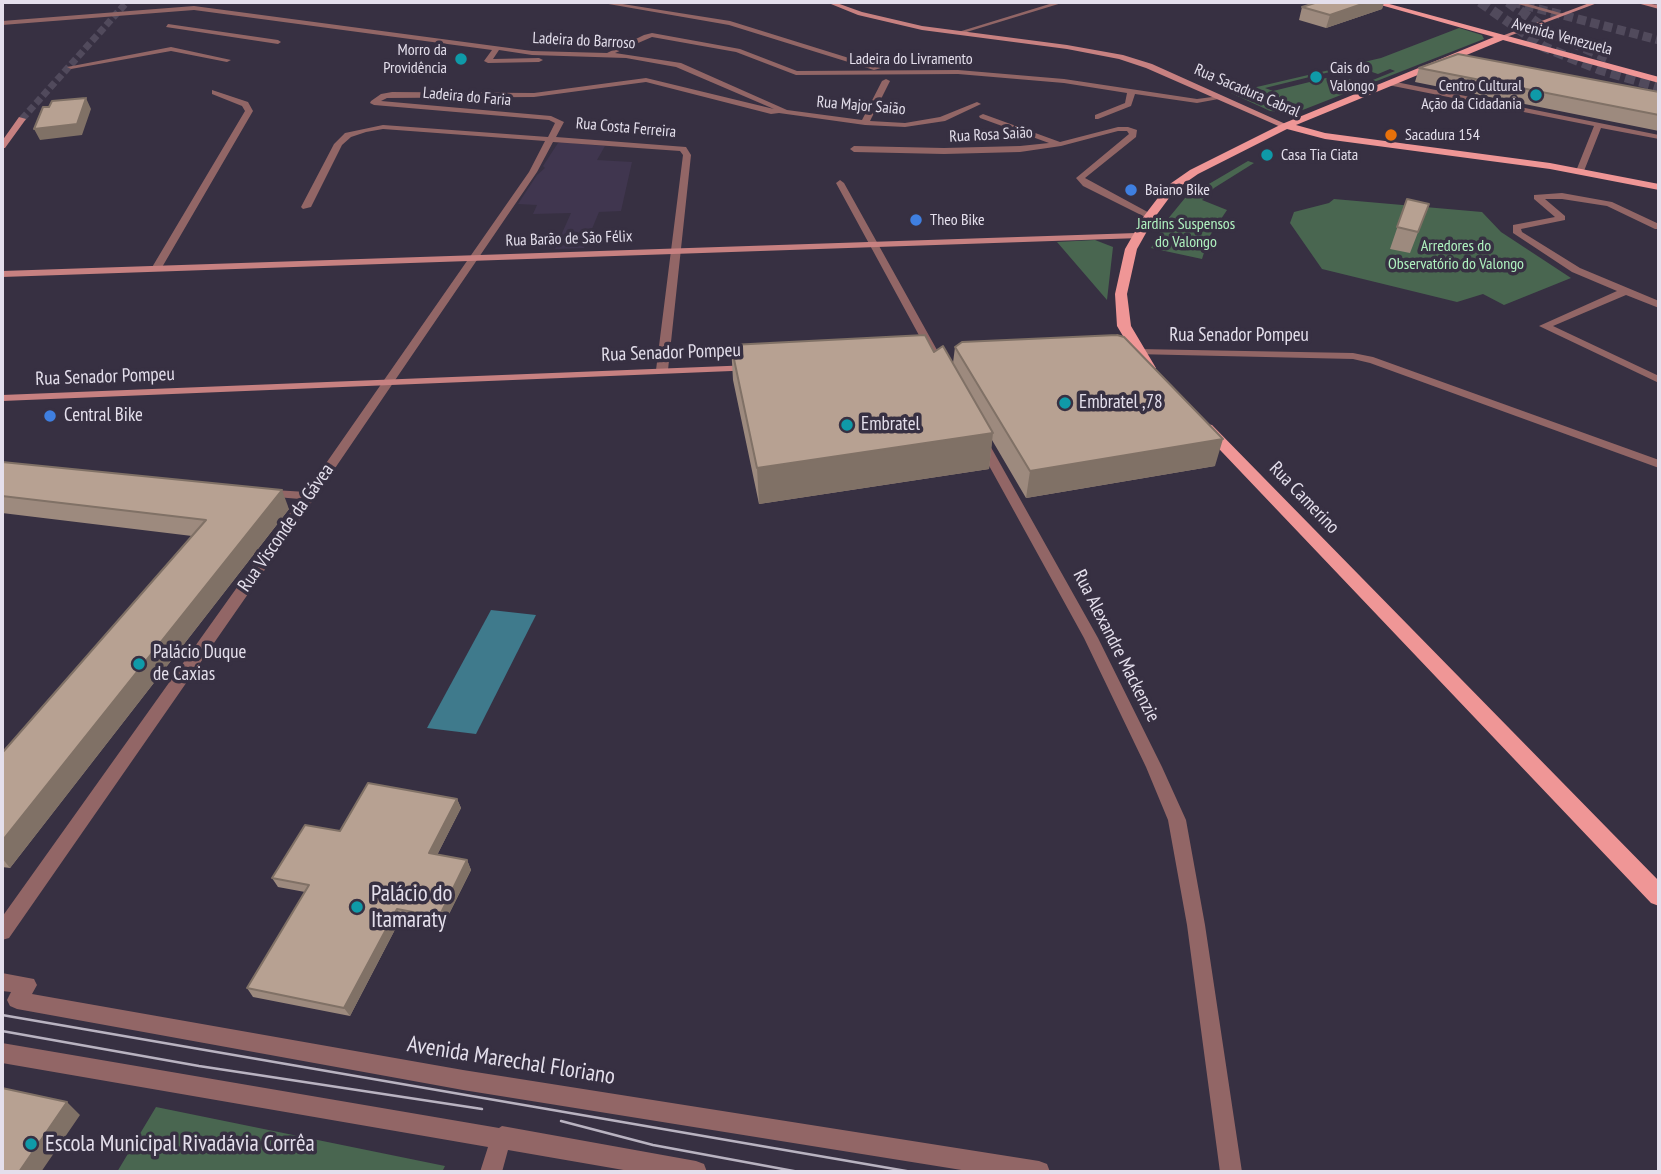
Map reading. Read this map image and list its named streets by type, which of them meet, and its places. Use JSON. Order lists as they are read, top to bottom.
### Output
{
  "streets": {
    "main road": ["Avenida Venezuela", "Rua Sacadura Cabral", "Rua Camerino"],
    "street": [
      "Ladeira do Barroso",
      "Ladeira do Livramento",
      "Ladeira do Faria",
      "Rua Major Saião",
      "Rua Costa Ferreira",
      "Rua Rosa Saião",
      "Rua Barão de São Félix",
      "Rua Senador Pompeu",
      "Rua Visconde da Gávea",
      "Rua Alexandre Mackenzie",
      "Avenida Marechal Floriano"
    ]
  },
  "crossings": [
    ["Ladeira do Barroso", "Ladeira do Livramento"],
    ["Ladeira do Barroso", "Ladeira do Faria"],
    ["Ladeira do Barroso", "Rua Major Saião"],
    ["Ladeira do Livramento", "Rua Sacadura Cabral"],
    ["Ladeira do Faria", "Rua Visconde da Gávea"],
    ["Rua Costa Ferreira", "Rua Barão de São Félix"],
    ["Rua Costa Ferreira", "Rua Senador Pompeu"],
    ["Rua Costa Ferreira", "Rua Visconde da Gávea"],
    ["Rua Barão de São Félix", "Rua Visconde da Gávea"],
    ["Rua Senador Pompeu", "Rua Visconde da Gávea"]
  ],
  "parks": ["Jardins Suspensos do Valongo", "Arredores do Observatório do Valongo"],
  "places": [
    "Morro da Providência",
    "Cais do Valongo",
    "Centro Cultural Ação da Cidadania",
    "Sacadura 154",
    "Casa Tia Ciata",
    "Baiano Bike",
    "Theo Bike",
    "Embratel ,78",
    "Central Bike",
    "Embratel",
    "Palácio Duque de Caxias",
    "Palácio do Itamaraty",
    "Escola Municipal Rivadávia Corrêa"
  ]
}
